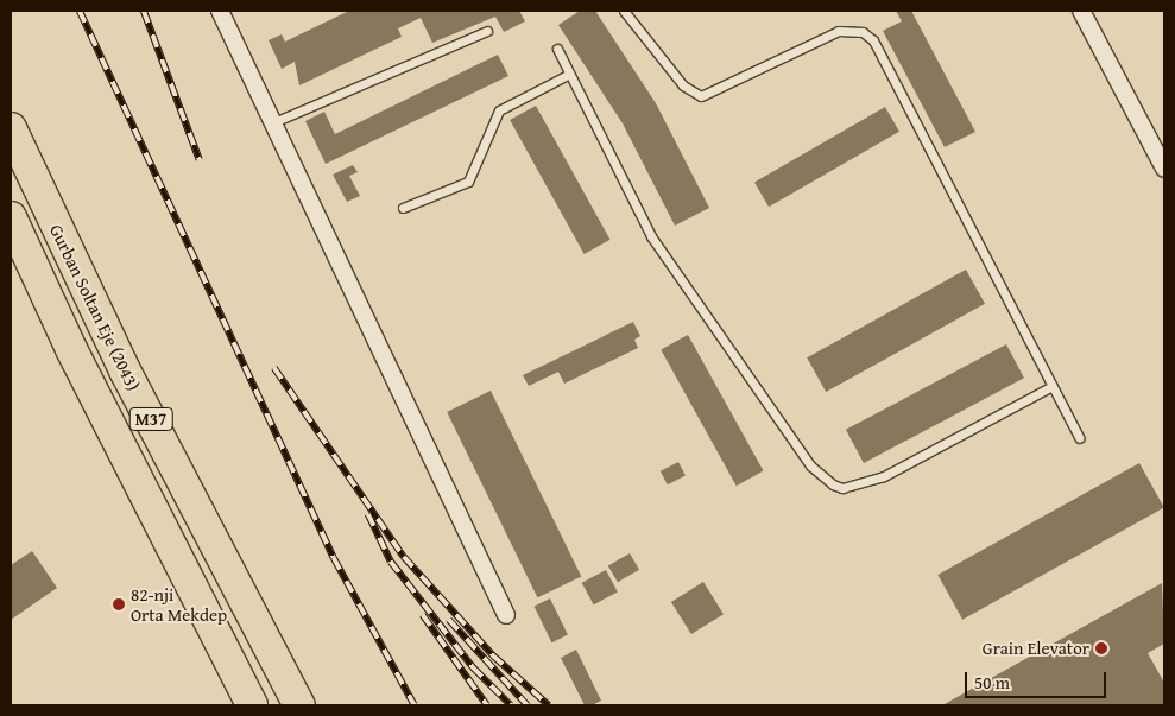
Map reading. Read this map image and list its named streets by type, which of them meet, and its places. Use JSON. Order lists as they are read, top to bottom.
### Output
{
  "streets": {
    "highway": ["Gurban Soltan Eje (2043)", "M37"]
  },
  "places": ["82-nji Orta Mekdep", "Grain Elevator"],
  "scale_bar": "50 m"
}
